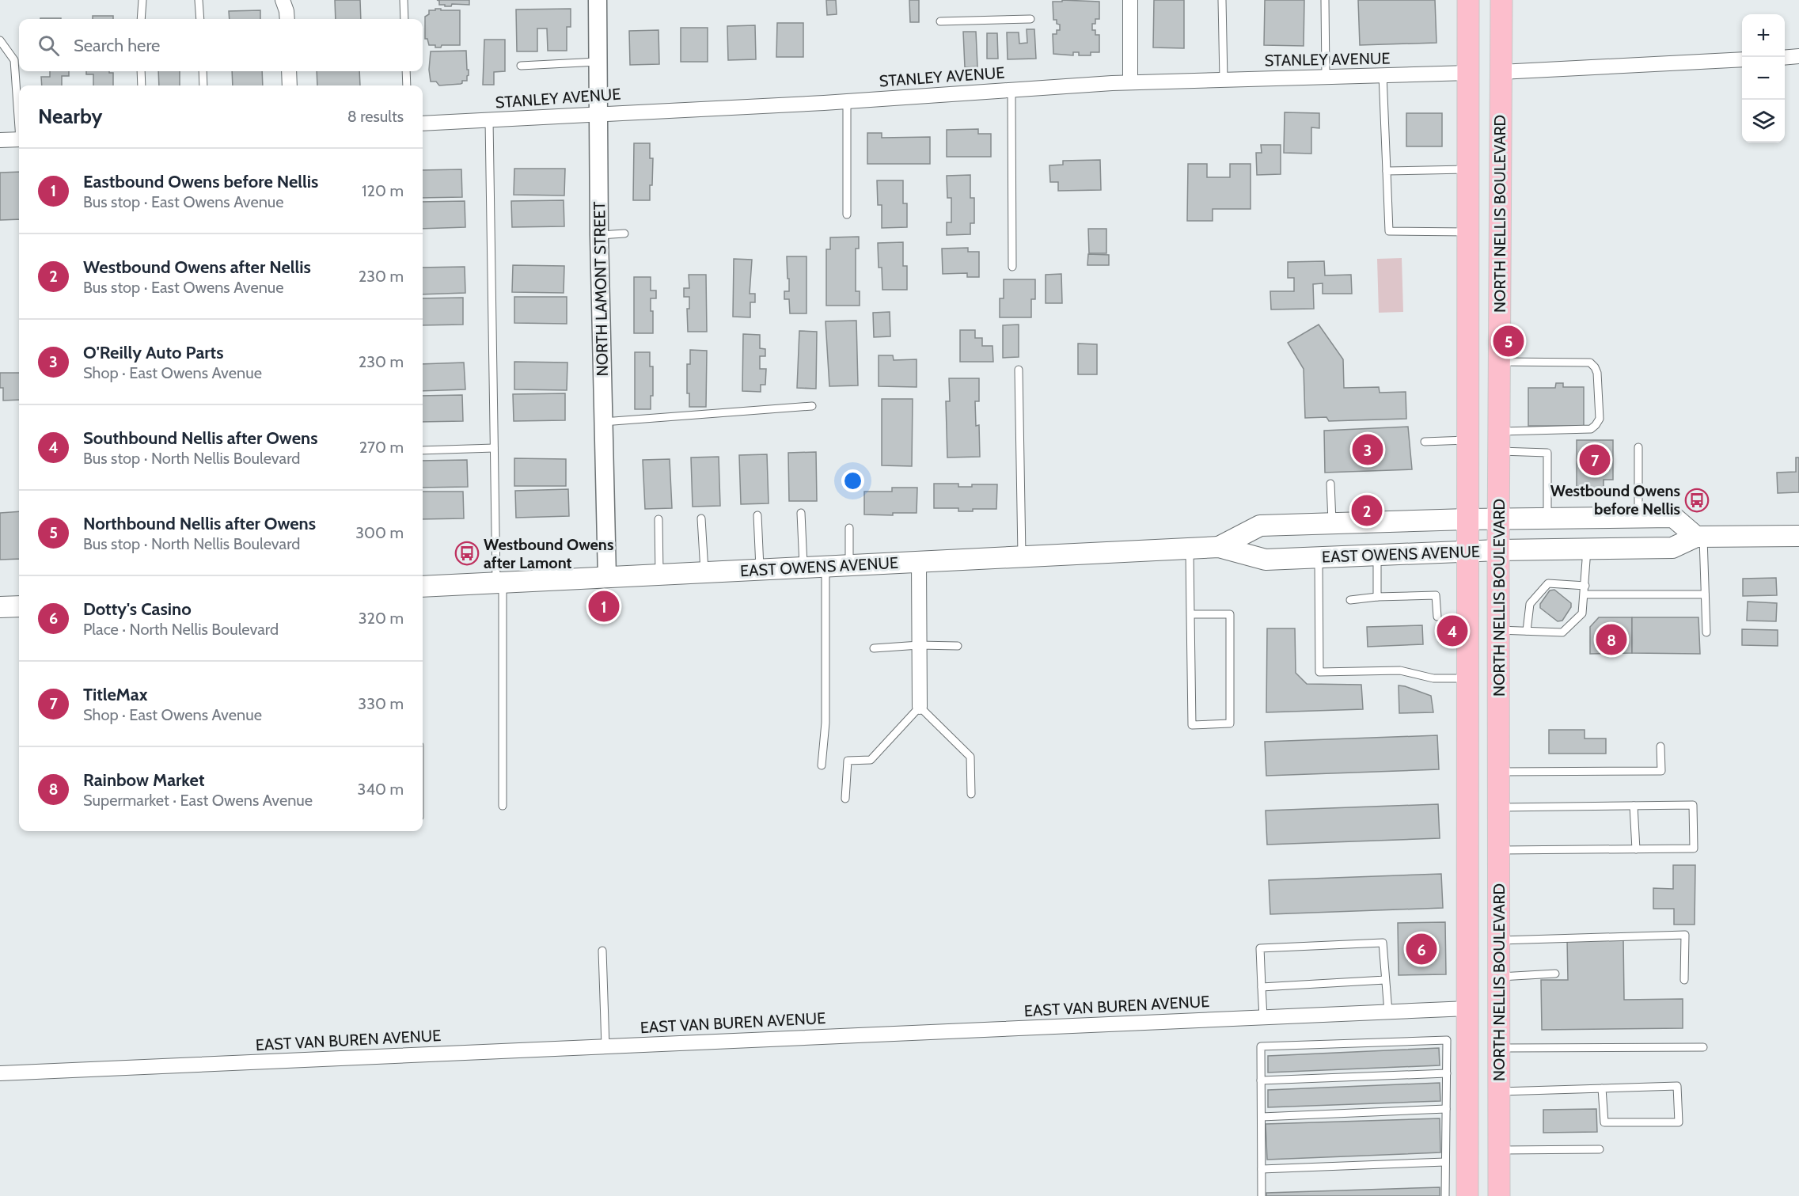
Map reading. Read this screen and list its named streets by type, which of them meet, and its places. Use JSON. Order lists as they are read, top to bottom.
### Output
{
  "streets": {
    "main road": ["NORTH NELLIS BOULEVARD", "EAST OWENS AVENUE"],
    "street": ["STANLEY AVENUE", "NORTH LAMONT STREET", "EAST VAN BUREN AVENUE"]
  },
  "crossings": [
    ["STANLEY AVENUE", "NORTH NELLIS BOULEVARD"],
    ["STANLEY AVENUE", "NORTH LAMONT STREET"],
    ["NORTH NELLIS BOULEVARD", "EAST OWENS AVENUE"],
    ["NORTH NELLIS BOULEVARD", "EAST VAN BUREN AVENUE"],
    ["NORTH LAMONT STREET", "EAST OWENS AVENUE"]
  ],
  "places": {
    "bus stop": ["Westbound Owens before Nellis", "Westbound Owens after Lamont"]
  },
  "page": {
    "map_buttons": ["+", "−"],
    "search": "Search here",
    "heading": ["Nearby", "8 results"],
    "list": [
      {
        "mark": "1",
        "name": "Eastbound Owens before Nellis",
        "note": "Bus stop · East Owens Avenue",
        "value": "120 m"
      },
      {
        "mark": "2",
        "name": "Westbound Owens after Nellis",
        "note": "Bus stop · East Owens Avenue",
        "value": "230 m"
      },
      {
        "mark": "3",
        "name": "O'Reilly Auto Parts",
        "note": "Shop · East Owens Avenue",
        "value": "230 m"
      },
      {
        "mark": "4",
        "name": "Southbound Nellis after Owens",
        "note": "Bus stop · North Nellis Boulevard",
        "value": "270 m"
      },
      {
        "mark": "5",
        "name": "Northbound Nellis after Owens",
        "note": "Bus stop · North Nellis Boulevard",
        "value": "300 m"
      },
      {
        "mark": "6",
        "name": "Dotty's Casino",
        "note": "Place · North Nellis Boulevard",
        "value": "320 m"
      },
      {
        "mark": "7",
        "name": "TitleMax",
        "note": "Shop · East Owens Avenue",
        "value": "330 m"
      },
      {
        "mark": "8",
        "name": "Rainbow Market",
        "note": "Supermarket · East Owens Avenue",
        "value": "340 m"
      }
    ],
    "pins": [
      "5",
      "3",
      "7",
      "2",
      "1",
      "4",
      "8",
      "6"
    ]
  }
}
